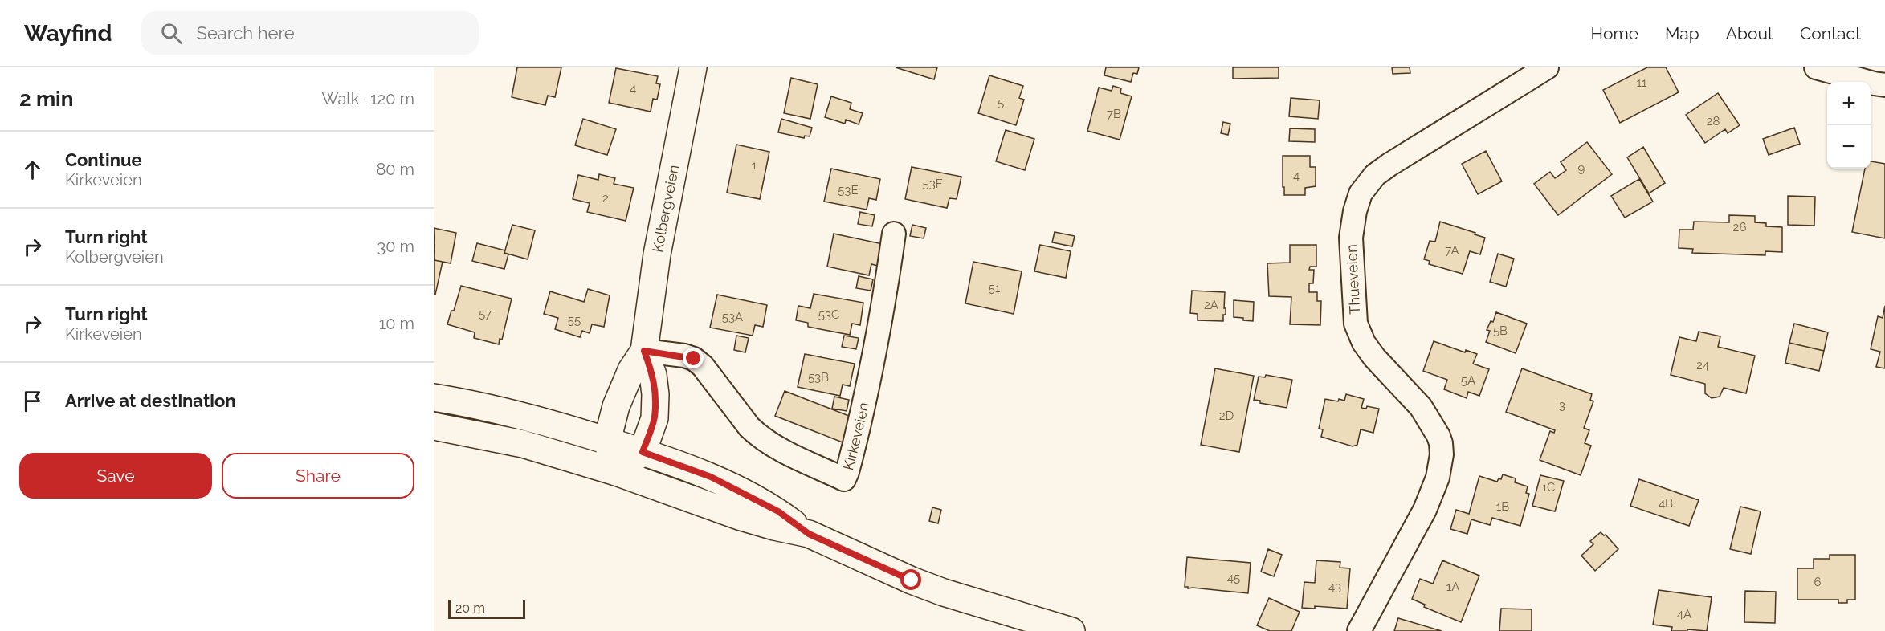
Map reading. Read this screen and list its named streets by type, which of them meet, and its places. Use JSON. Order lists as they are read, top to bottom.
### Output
{
  "streets": {
    "main road": ["Kolbergveien"],
    "street": ["Thueveien", "Kirkeveien"]
  },
  "crossings": [
    ["Kolbergveien", "Kirkeveien"]
  ],
  "house_numbers": [
    "11",
    "4",
    "5",
    "7B",
    "28",
    "1",
    "9",
    "4",
    "53F",
    "53E",
    "2",
    "26",
    "7A",
    "51",
    "2A",
    "57",
    "53C",
    "53A",
    "55",
    "5B",
    "24",
    "53B",
    "5A",
    "3",
    "2D",
    "1C",
    "4B",
    "1B",
    "45",
    "6",
    "43",
    "1A",
    "4A"
  ],
  "scale_bar": "20 m",
  "page": {
    "header": "Wayfind",
    "search": "Search here",
    "nav": [
      "Home",
      "Map",
      "About",
      "Contact"
    ],
    "heading": ["2 min", "Walk · 120 m"],
    "map_buttons": ["+", "−"],
    "list": [
      ["Continue", "Kirkeveien", "80 m"],
      ["Turn right", "Kolbergveien", "30 m"],
      ["Turn right", "Kirkeveien", "10 m"],
      "Arrive at destination"
    ],
    "buttons": ["Save", "Share"],
    "scale": "20 m"
  }
}
